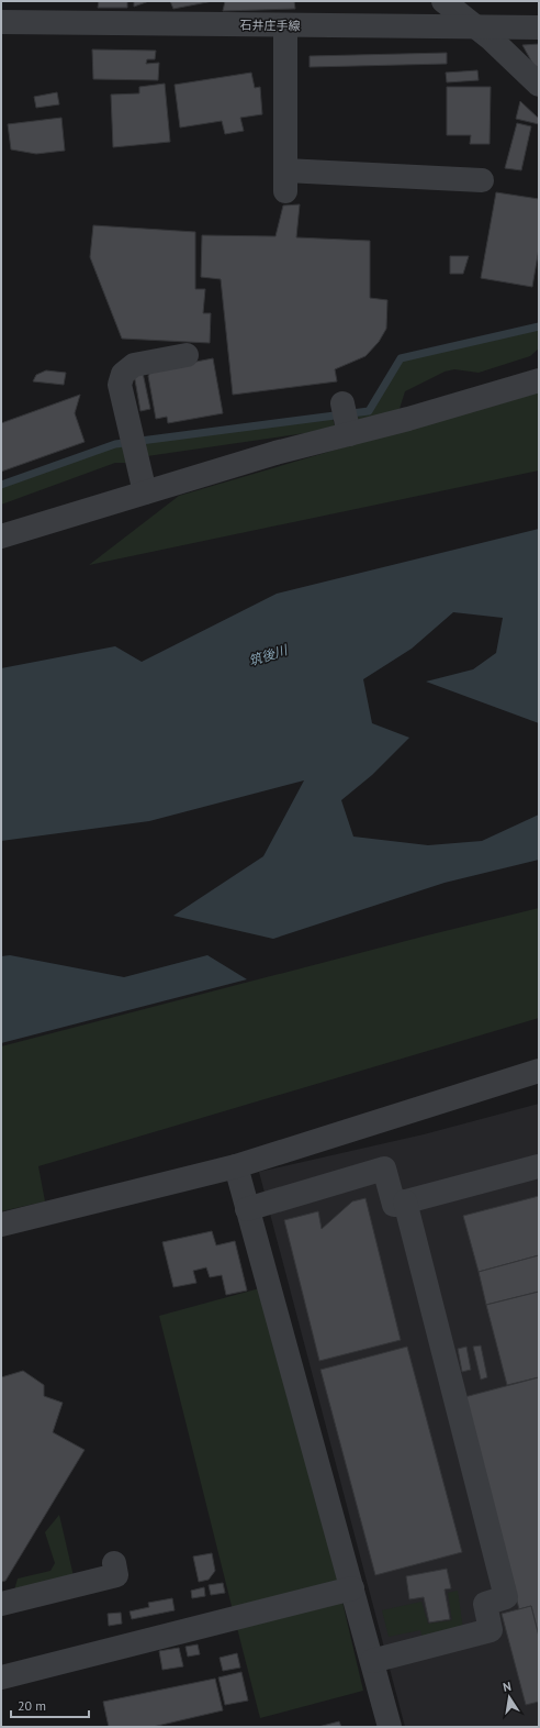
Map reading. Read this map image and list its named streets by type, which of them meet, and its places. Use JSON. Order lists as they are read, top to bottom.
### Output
{
  "streets": {
    "street": ["石井庄手線"]
  },
  "water": ["筑後川"],
  "scale_bar": "20 m",
  "north": "top"
}
